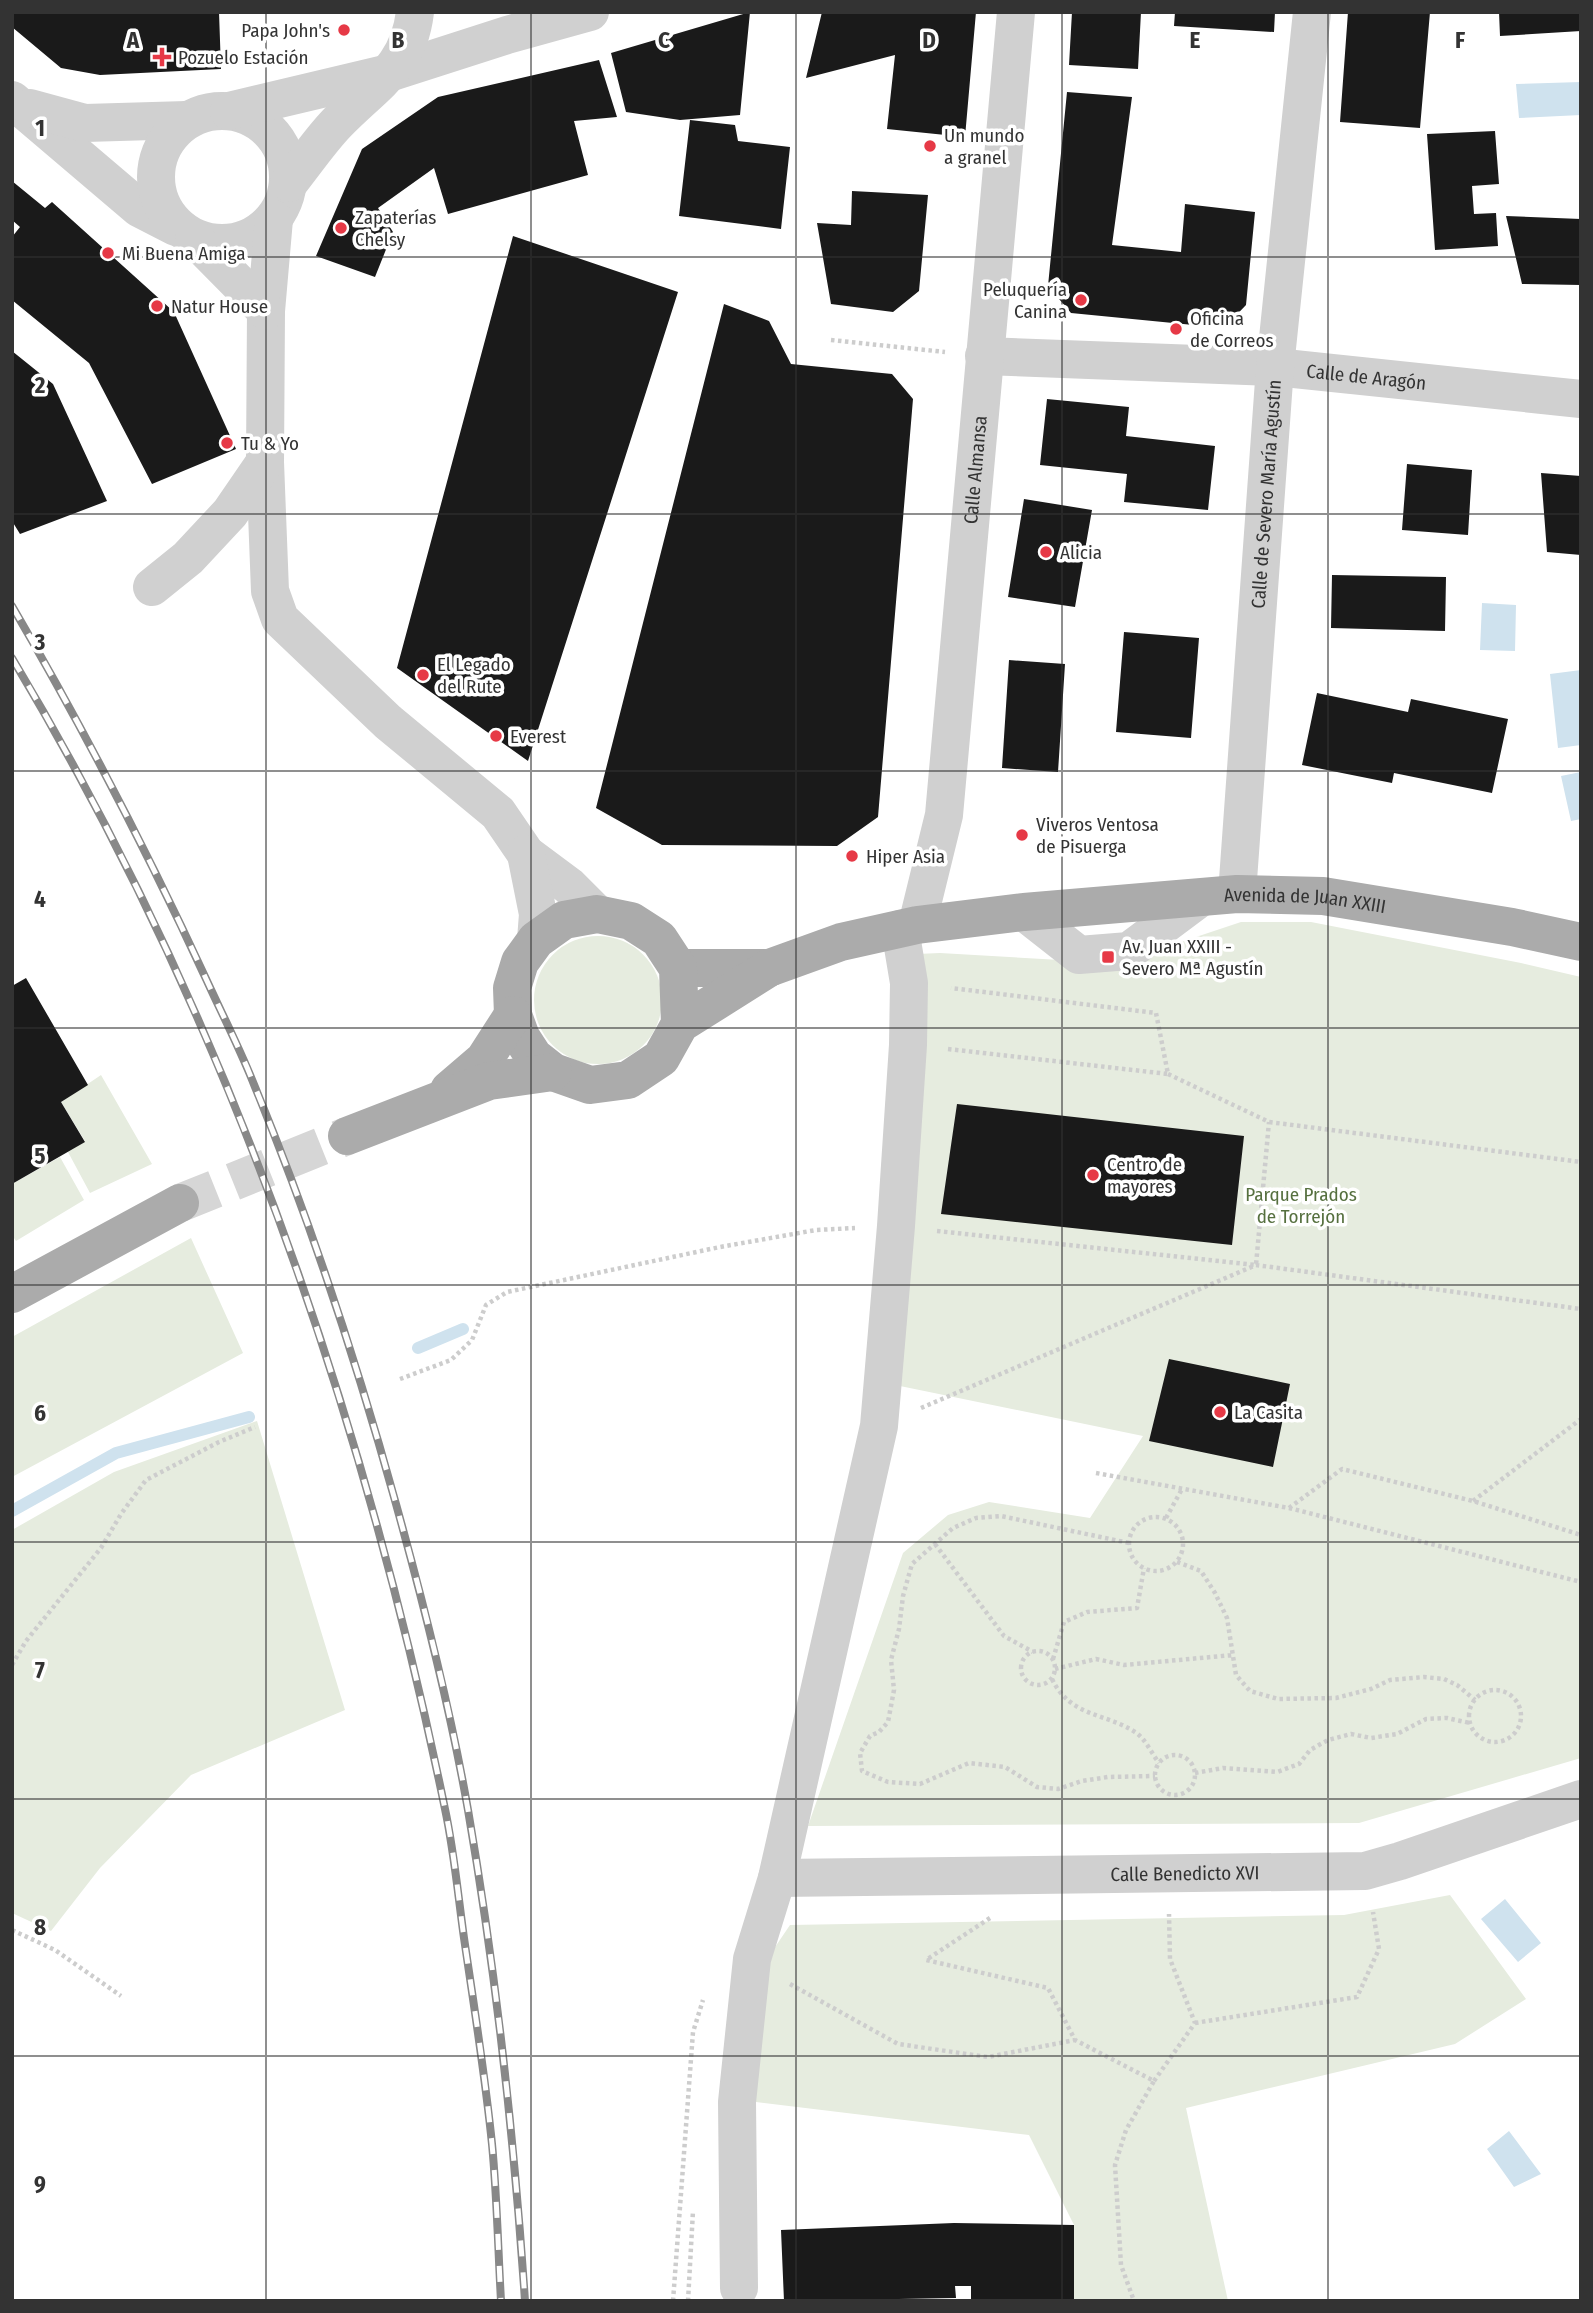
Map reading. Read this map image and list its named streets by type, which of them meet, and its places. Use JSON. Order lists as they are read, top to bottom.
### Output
{
  "streets": {
    "main road": ["Avenida de Juan XXIII"],
    "street": [
      "Calle de Aragón",
      "Calle Almansa",
      "Calle de Severo María Agustín",
      "Calle Benedicto XVI"
    ]
  },
  "crossings": [
    ["Calle de Aragón", "Calle Almansa"],
    ["Calle de Aragón", "Calle de Severo María Agustín"],
    ["Calle Almansa", "Avenida de Juan XXIII"],
    ["Calle de Severo María Agustín", "Avenida de Juan XXIII"]
  ],
  "parks": ["Parque Prados de Torrejón"],
  "places": {
    "other": [
      "Papa John's",
      "Un mundo a granel",
      "Zapaterías Chelsy",
      "Mi Buena Amiga",
      "Peluquería Canina",
      "Natur House",
      "Oficina de Correos",
      "Tu & Yo",
      "Alicia",
      "El Legado del Rute",
      "Everest",
      "Viveros Ventosa de Pisuerga",
      "Hiper Asia",
      "Centro de mayores",
      "La Casita"
    ],
    "health": ["Pozuelo Estación"],
    "transit": ["Av. Juan XXIII - Severo Mª Agustín"]
  },
  "grid": {
    "columns": [
      "A",
      "B",
      "C",
      "D",
      "E",
      "F"
    ],
    "rows": [
      "1",
      "2",
      "3",
      "4",
      "5",
      "6",
      "7",
      "8",
      "9"
    ]
  }
}
